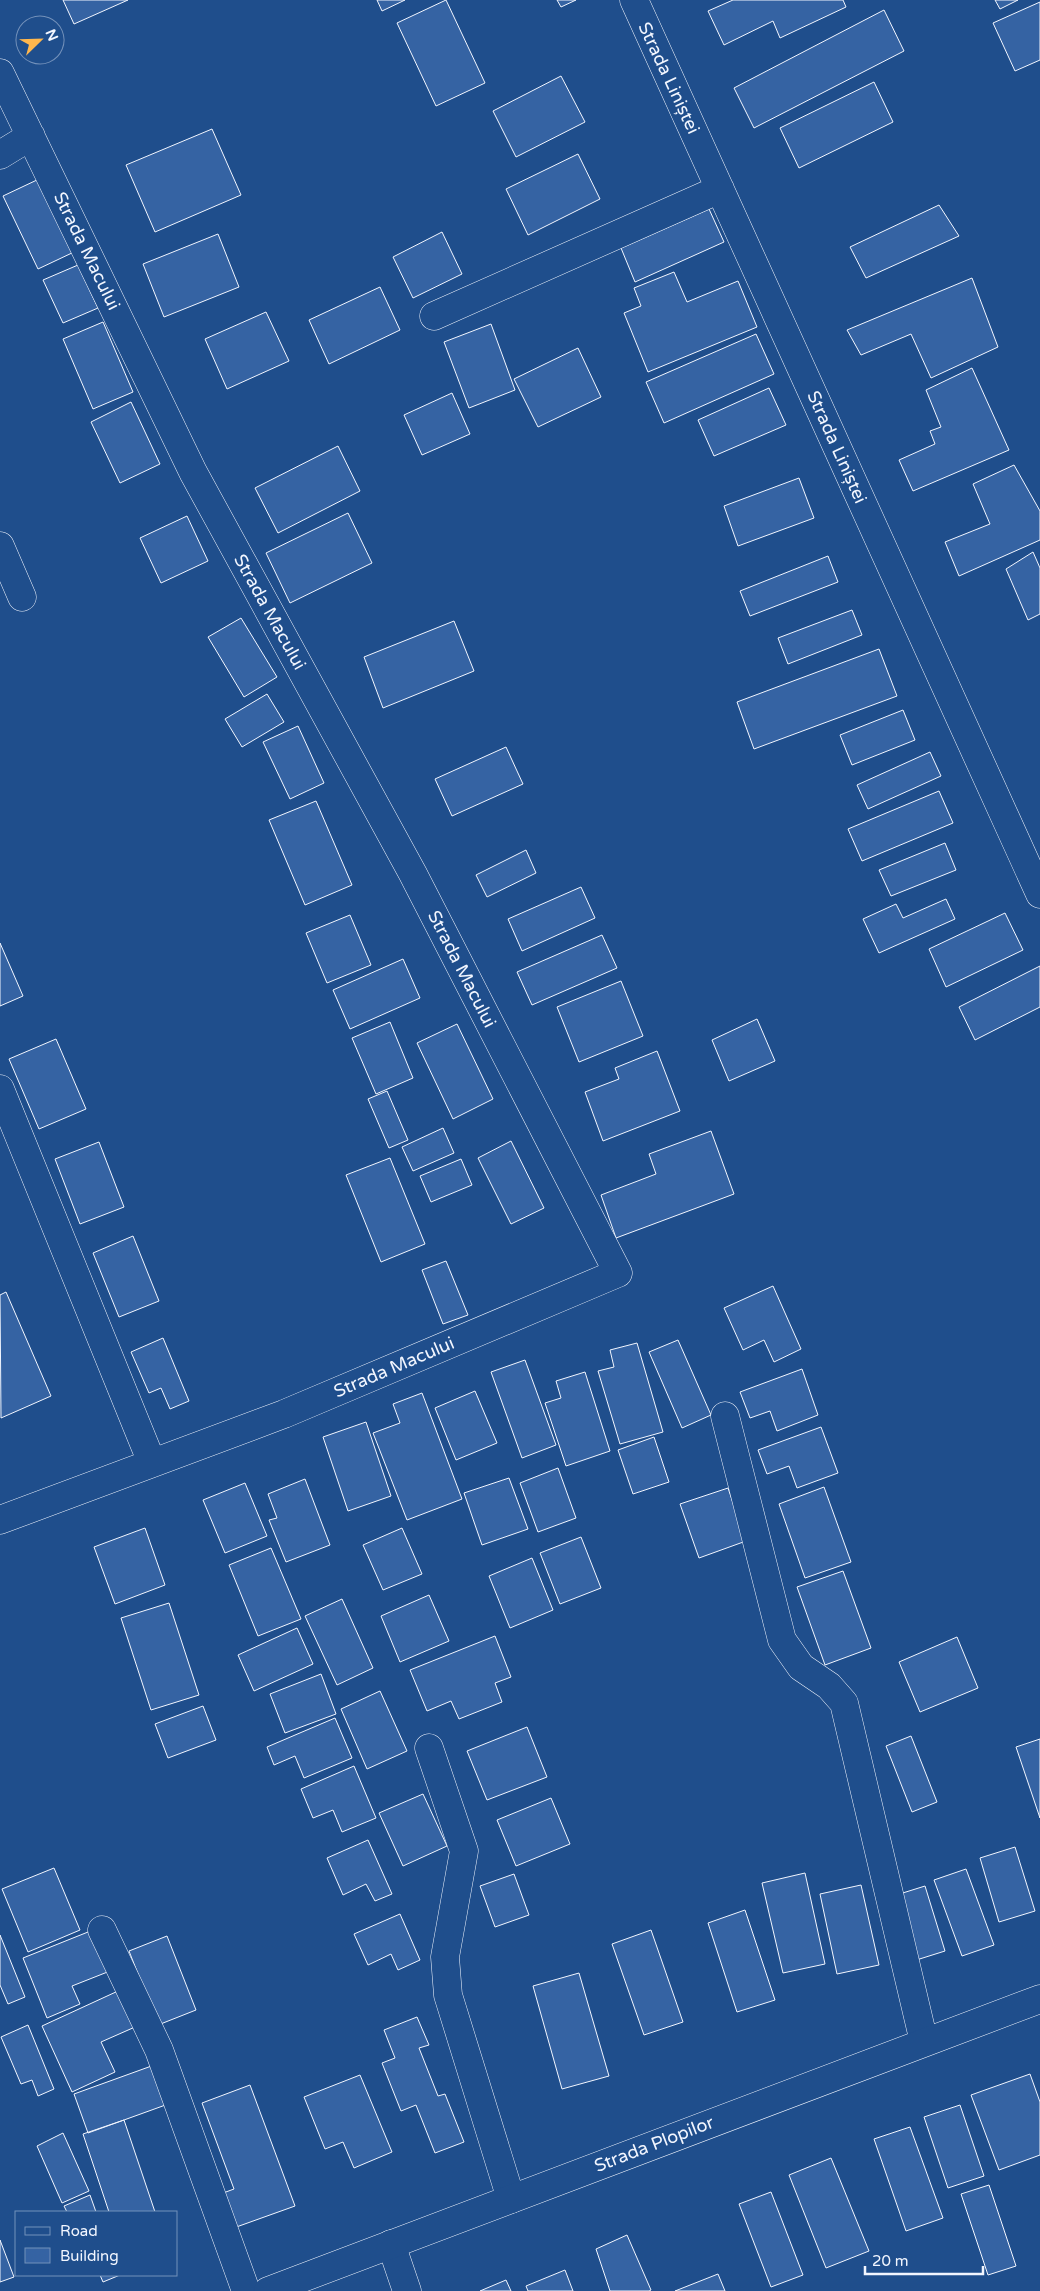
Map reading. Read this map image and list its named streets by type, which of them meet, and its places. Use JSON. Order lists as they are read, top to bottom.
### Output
{
  "streets": {
    "street": ["Strada Liniștei", "Strada Macului", "Strada Plopilor"]
  },
  "legend": ["Road", "Building"],
  "scale_bar": "20 m",
  "north": "top right"
}
